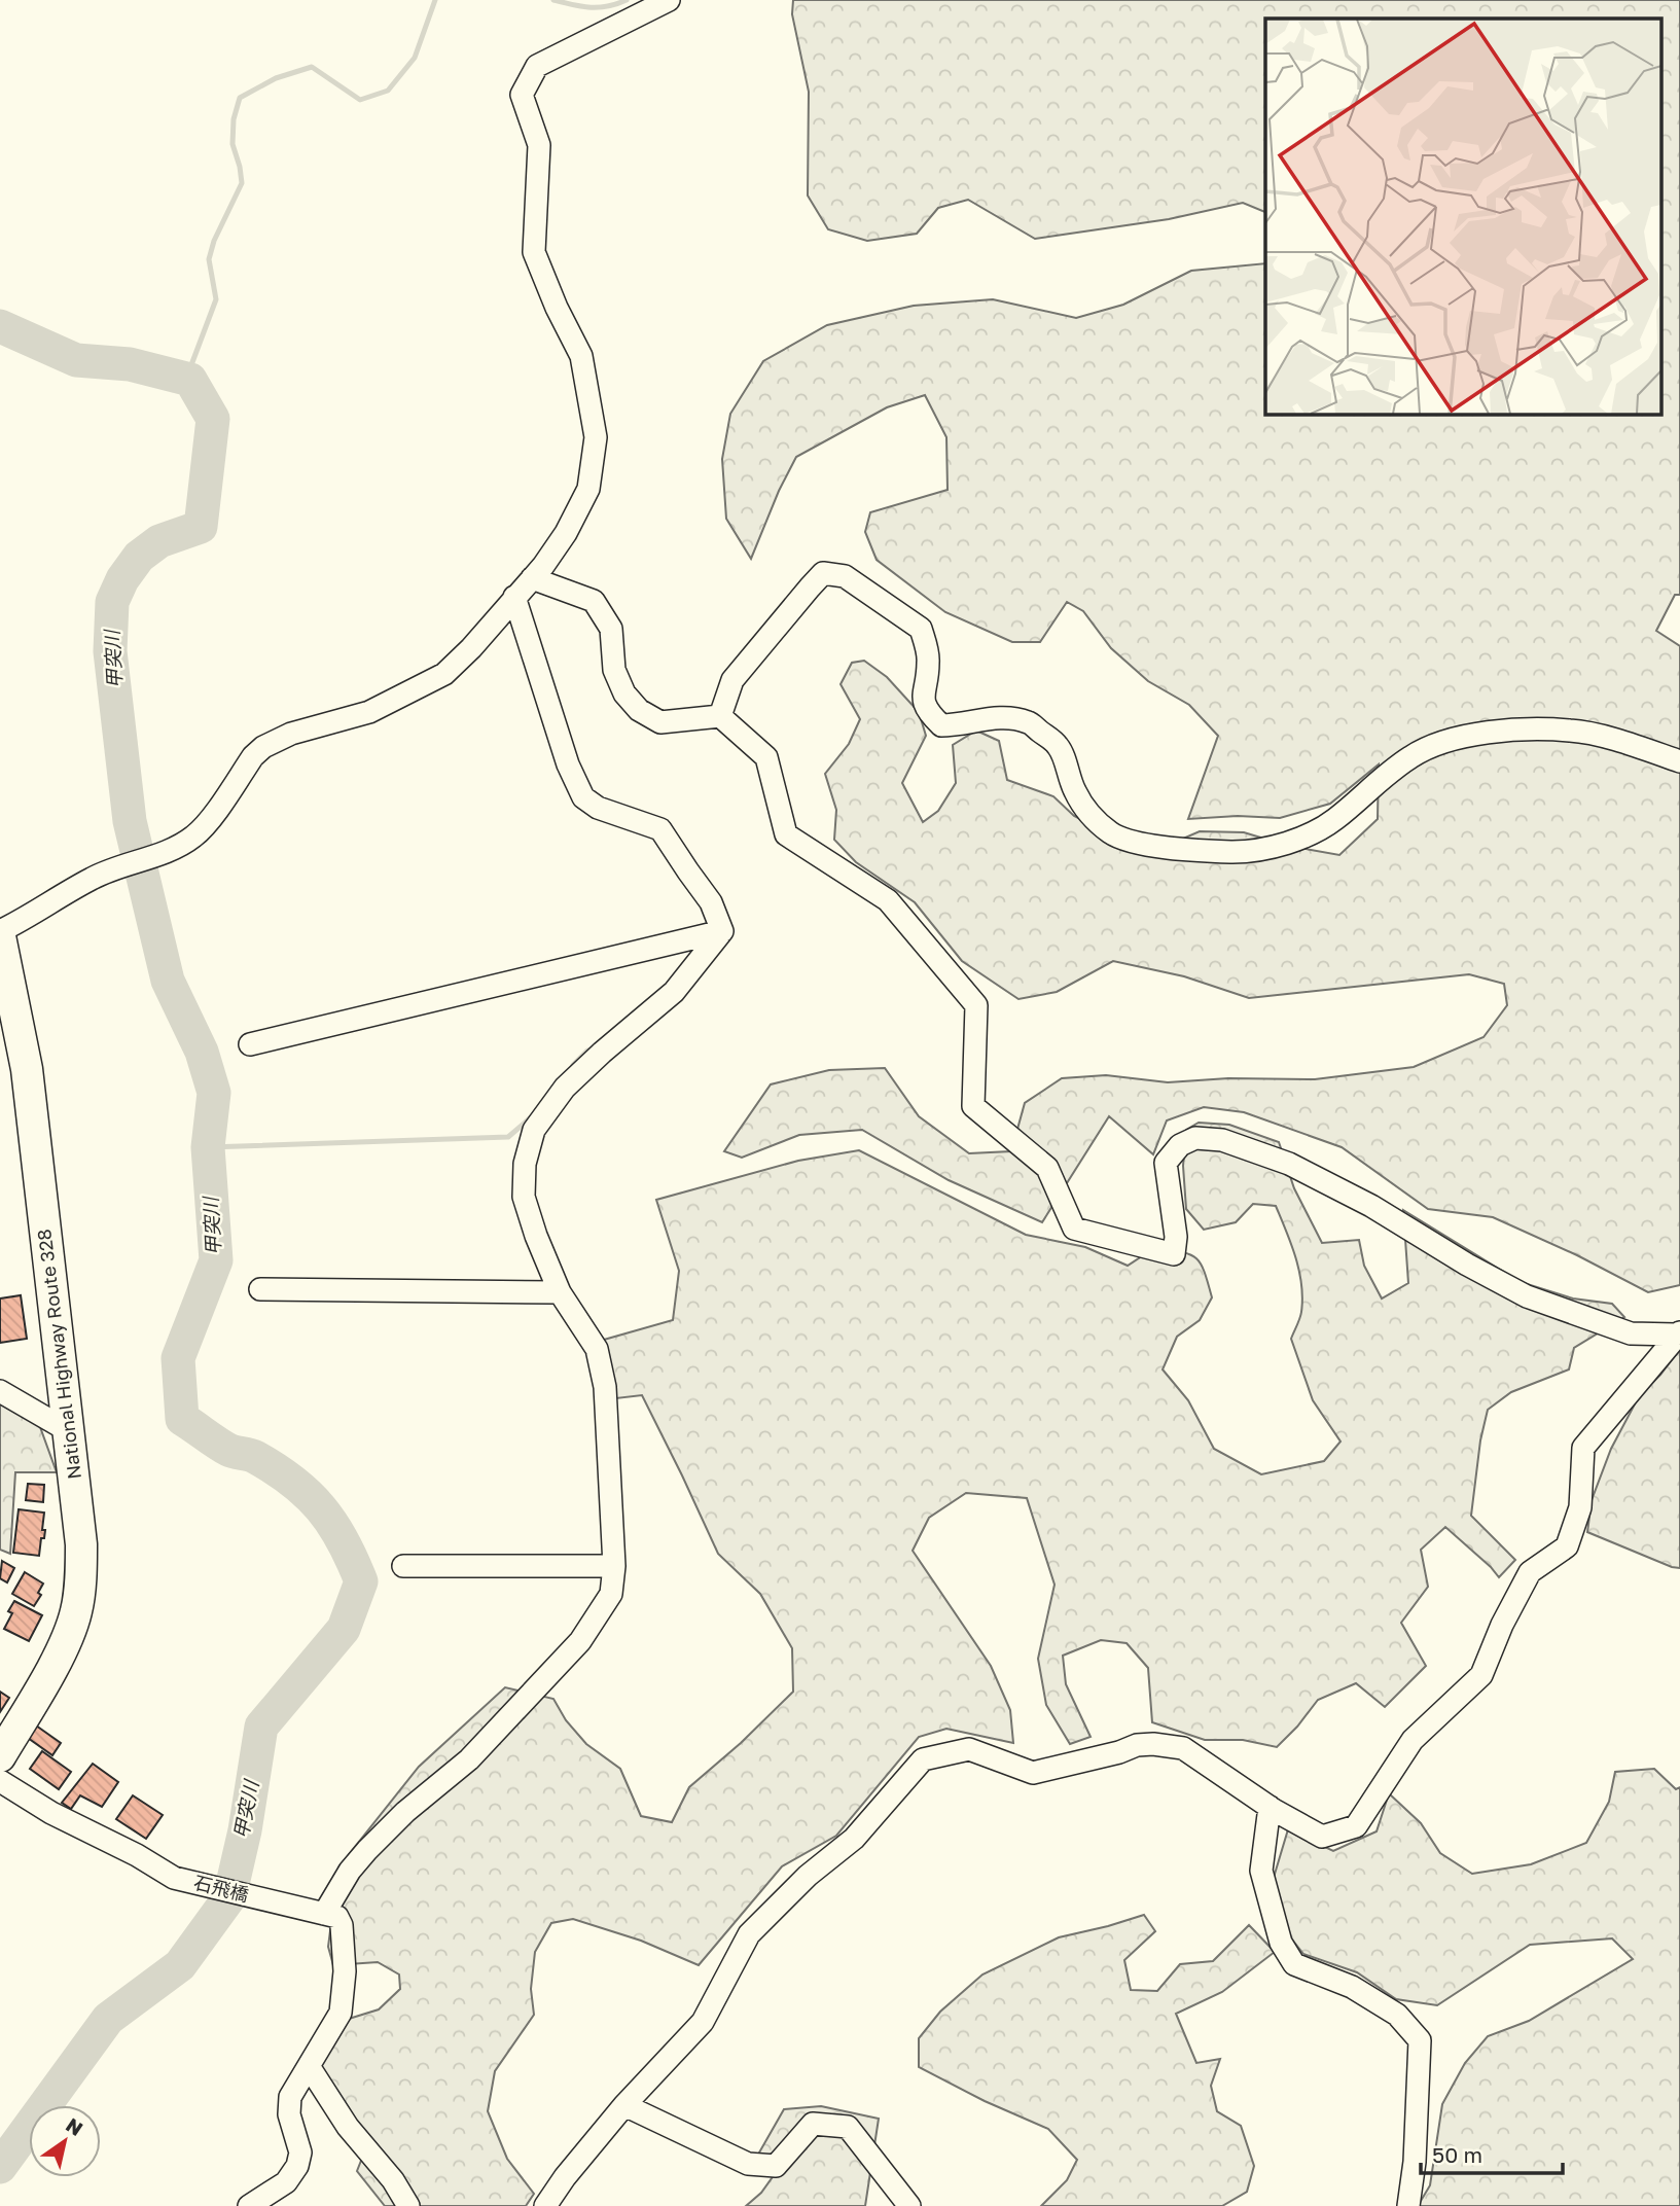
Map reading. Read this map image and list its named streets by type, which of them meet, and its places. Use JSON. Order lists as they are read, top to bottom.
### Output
{
  "streets": {
    "highway": ["National Highway Route 328"],
    "street": ["石飛橋"]
  },
  "water": ["甲突川"],
  "scale_bar": "50 m",
  "north": "top right"
}
